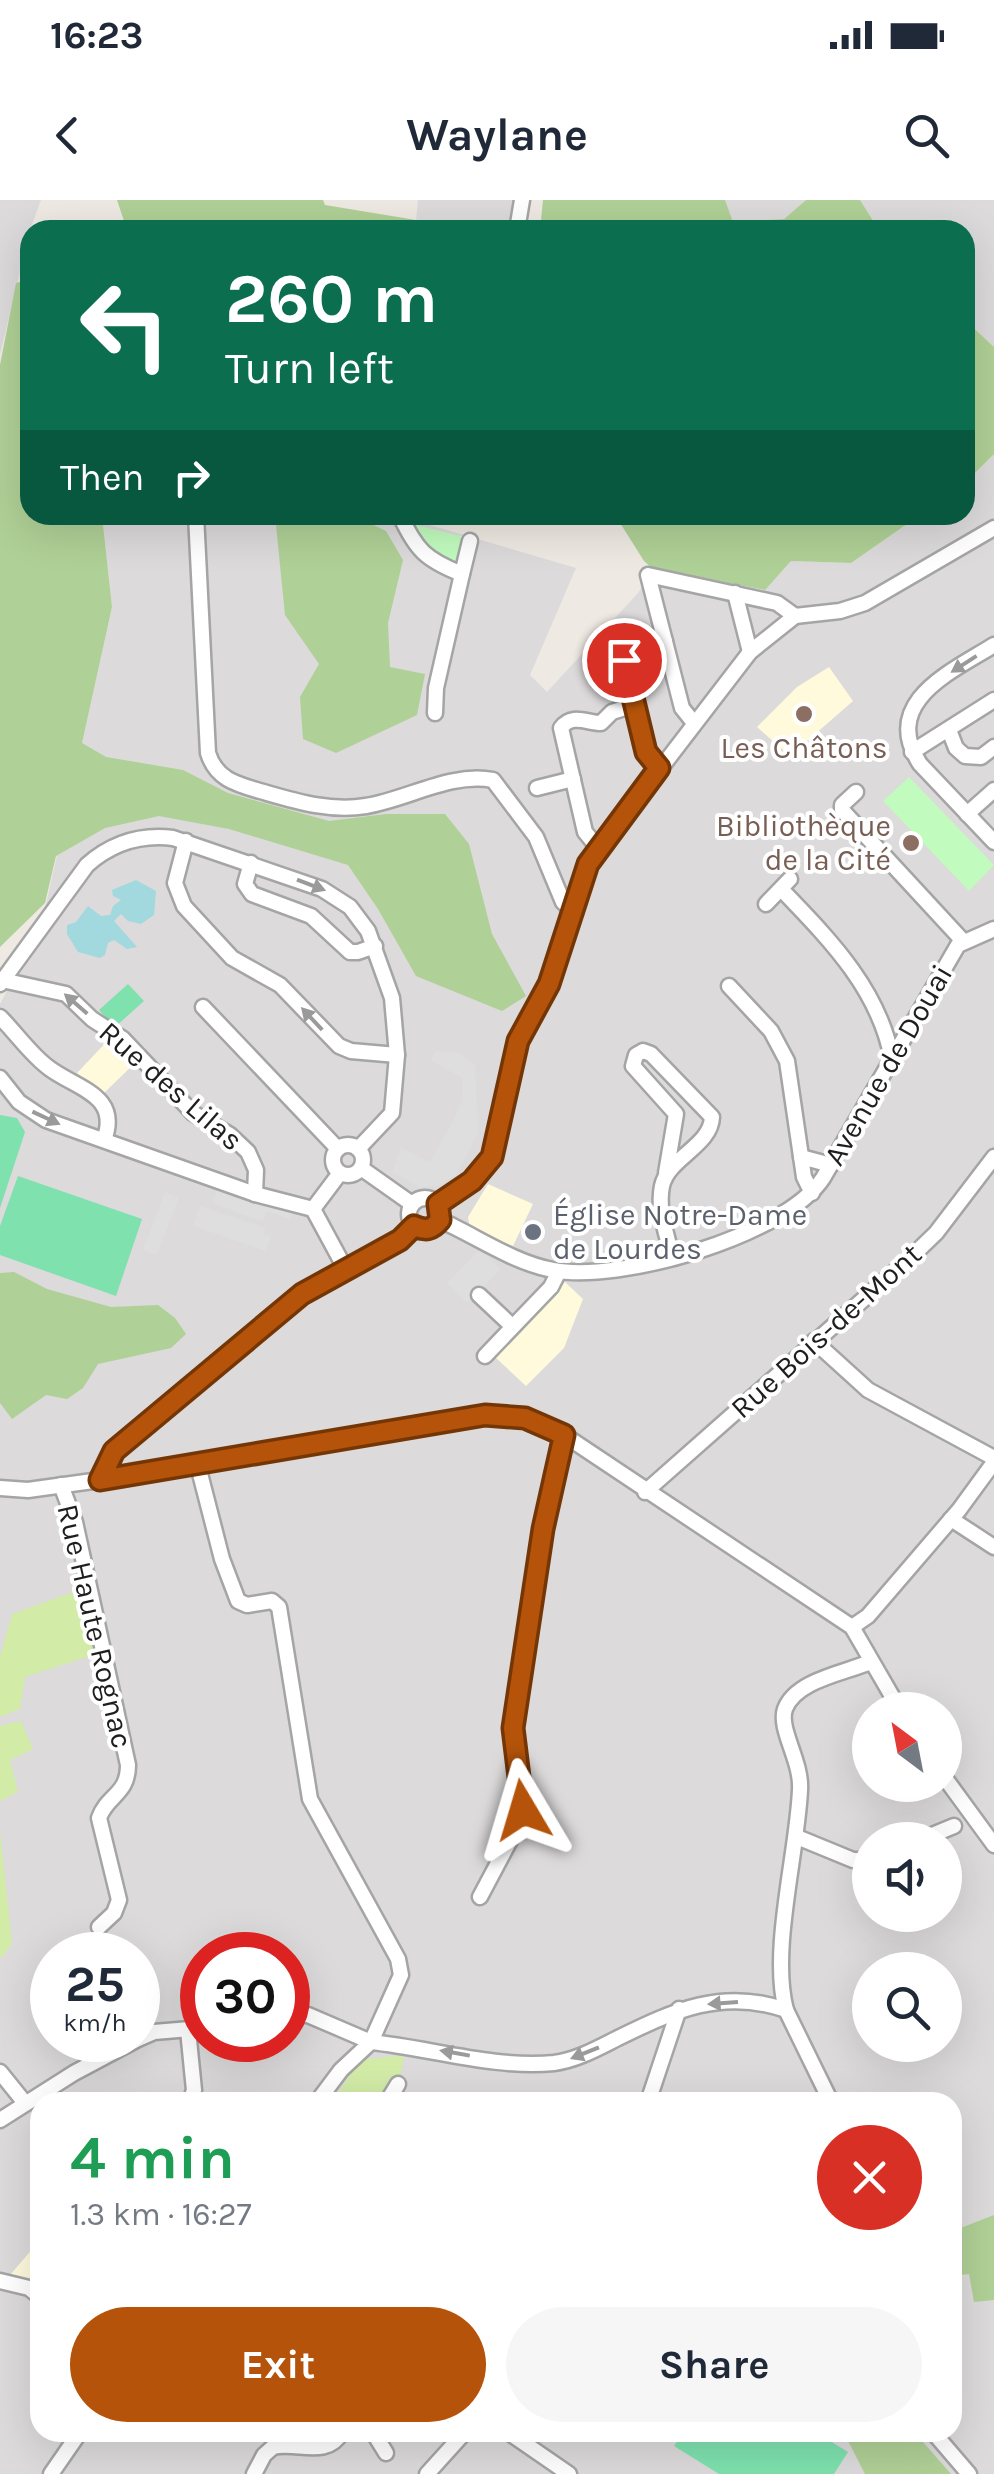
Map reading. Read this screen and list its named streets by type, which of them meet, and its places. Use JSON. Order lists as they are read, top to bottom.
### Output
{
  "streets": {
    "street": [
      "Avenue de Douai",
      "Rue des Lilas",
      "Rue Bois-de-Mont",
      "Rue Haute Rognac"
    ]
  },
  "places": ["Les Châtons", "Bibliothèque de la Cité", "Église Notre-Dame de Lourdes"],
  "north": "top left",
  "page": {
    "status": "16:23",
    "header": "Waylane",
    "turn": ["260 m", "Turn left"],
    "then": "Then",
    "speed": "25 km/h",
    "limit": "30",
    "heading": ["4 min", "1.3 km · 16:27"],
    "buttons": ["Exit", "Share"]
  }
}
